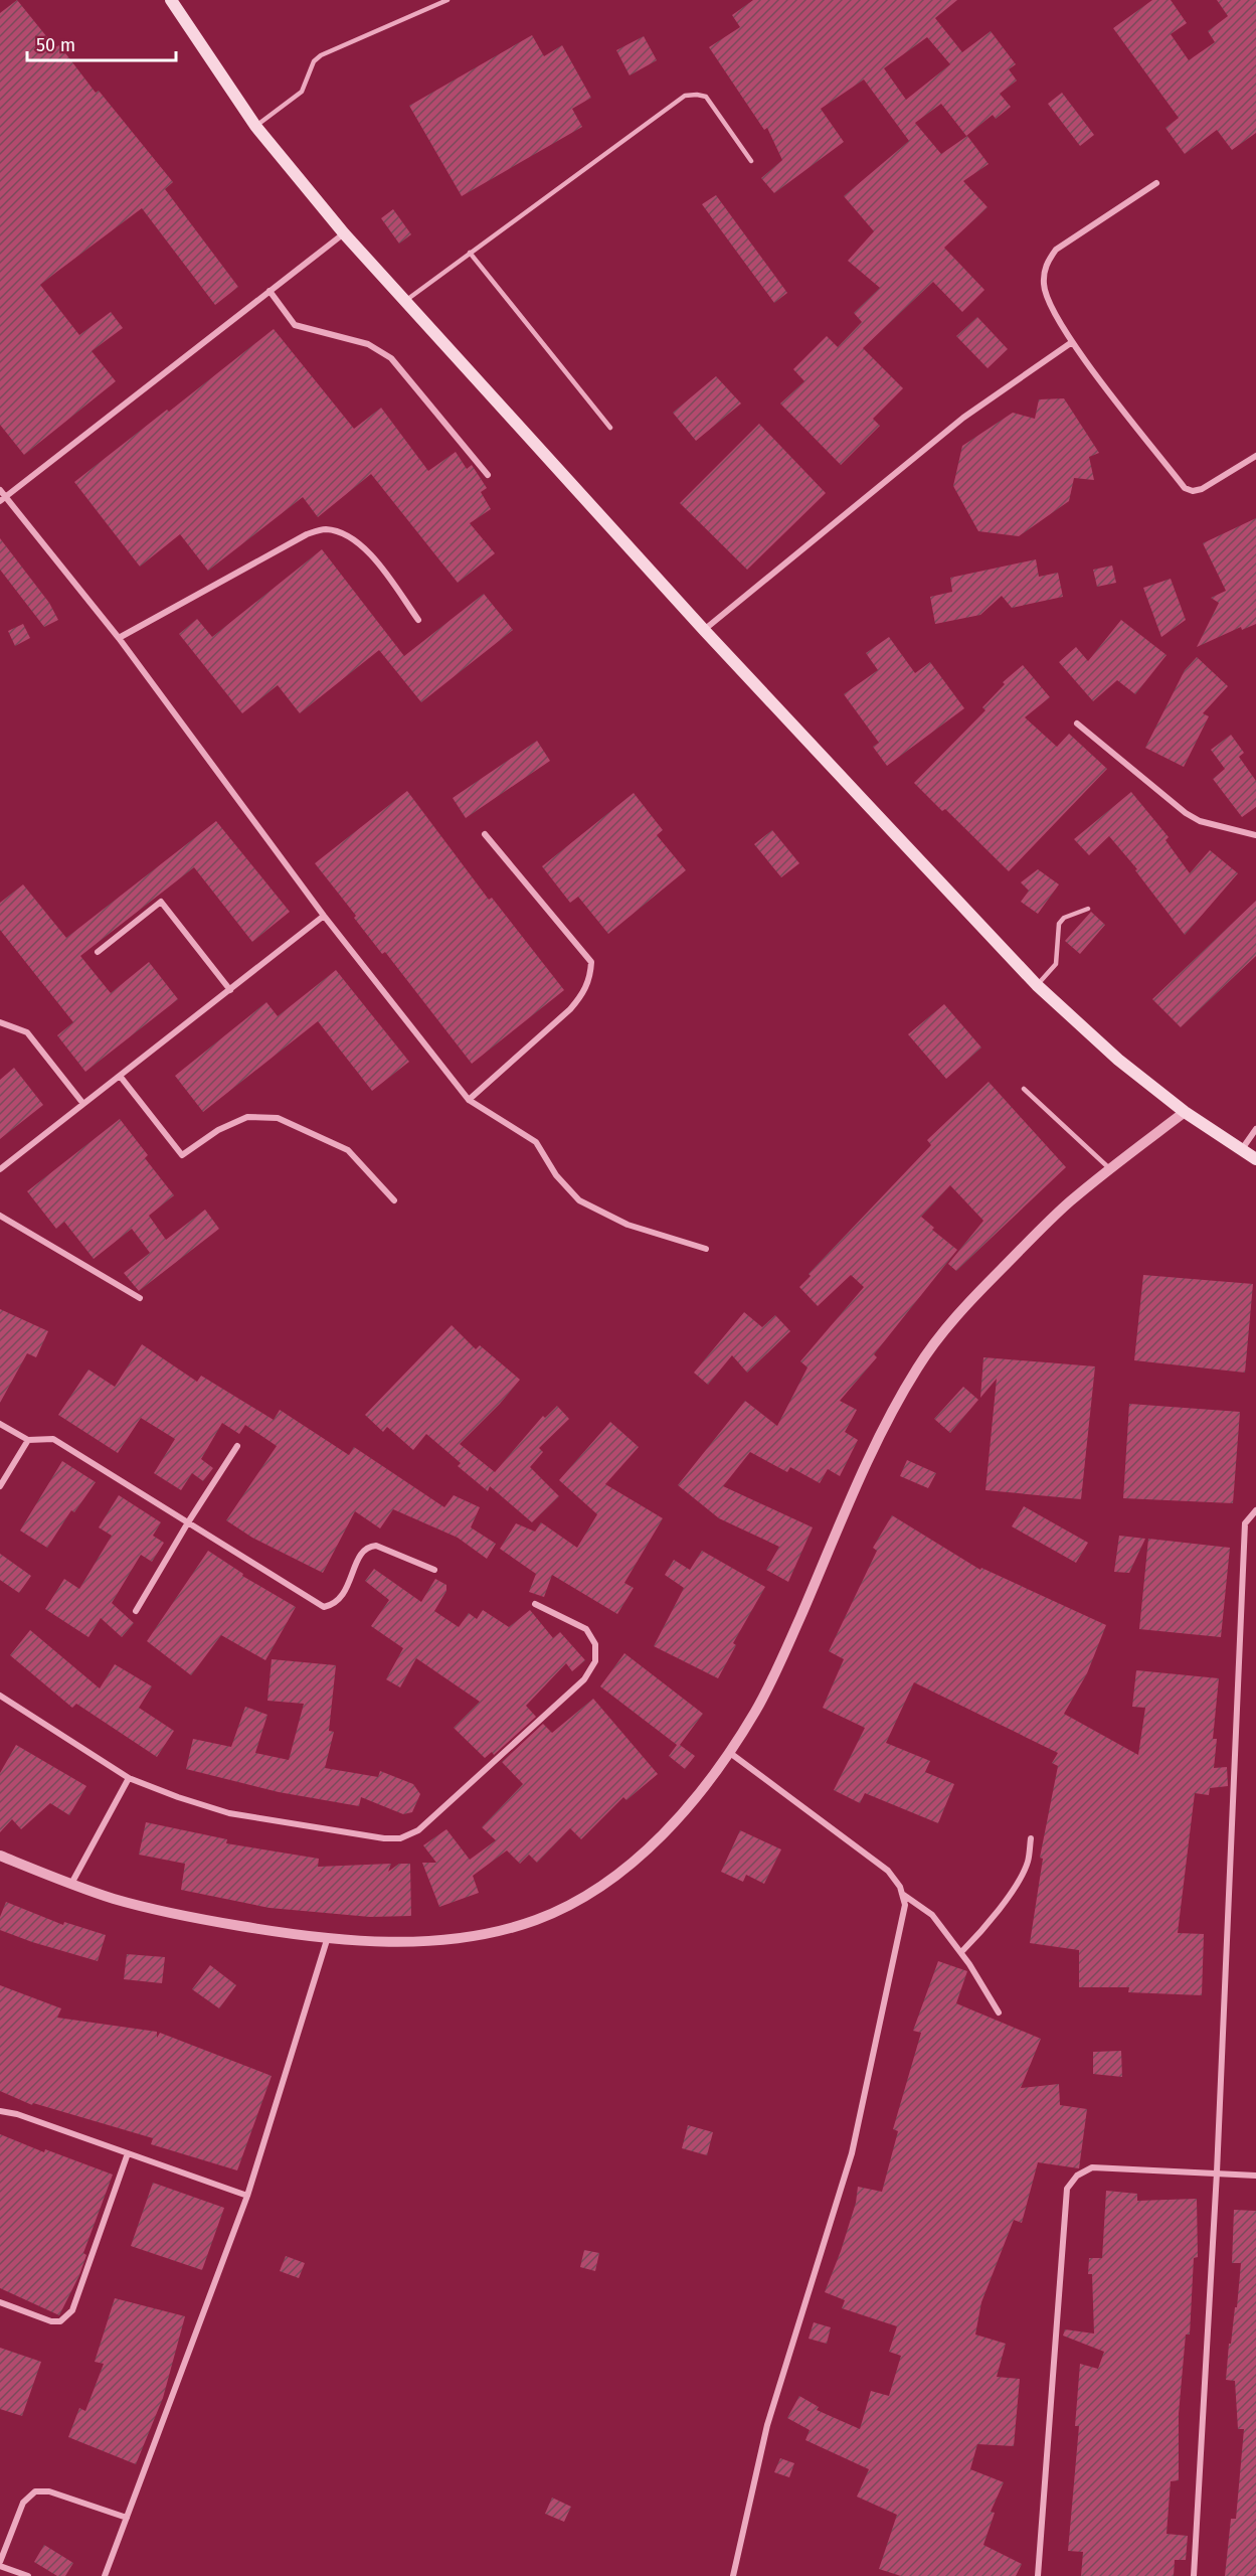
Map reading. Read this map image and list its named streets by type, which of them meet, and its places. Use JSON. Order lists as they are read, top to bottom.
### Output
{
  "scale_bar": "50 m"
}
